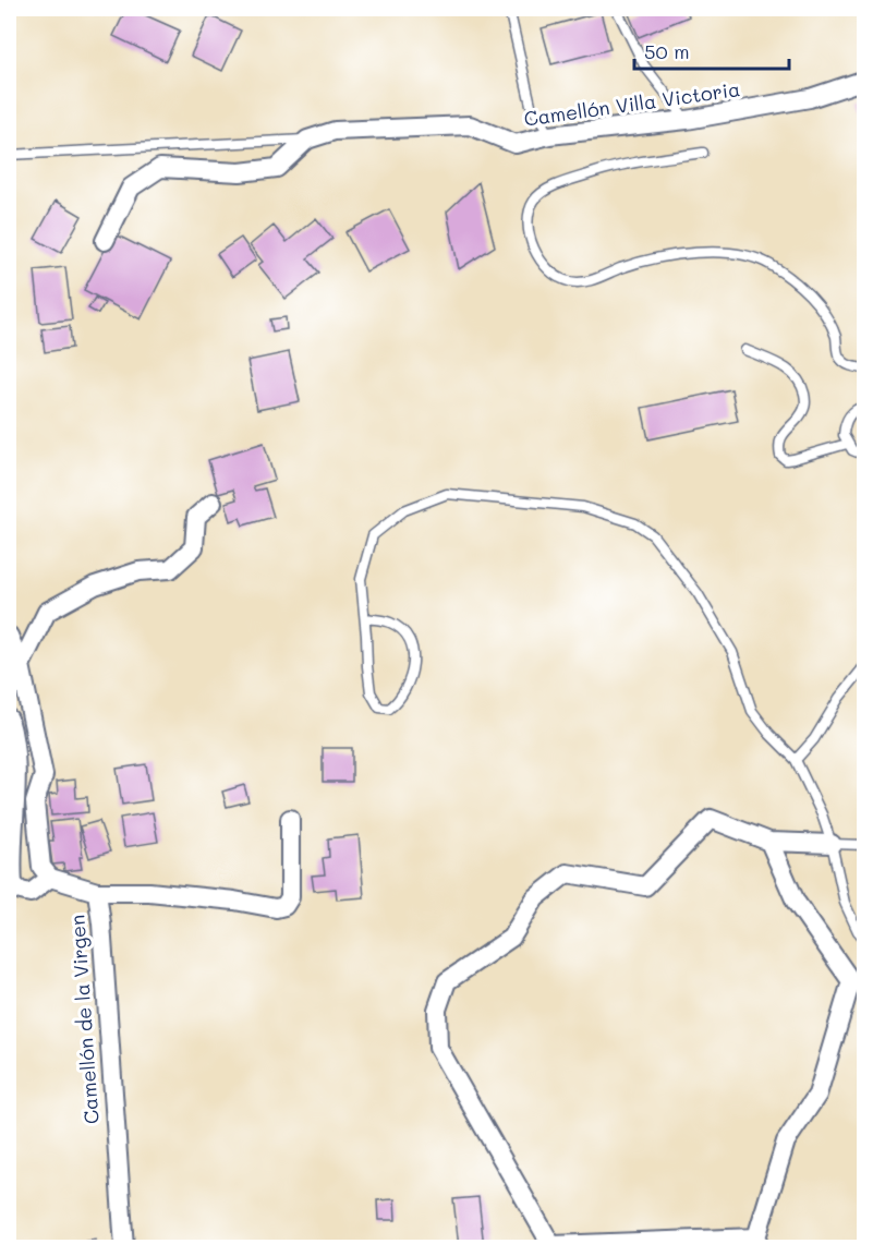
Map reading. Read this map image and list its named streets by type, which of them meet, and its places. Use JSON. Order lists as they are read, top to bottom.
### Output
{
  "streets": {
    "street": ["Camellón Villa Victoria", "Camellón de la Virgen"]
  },
  "scale_bar": "50 m"
}
